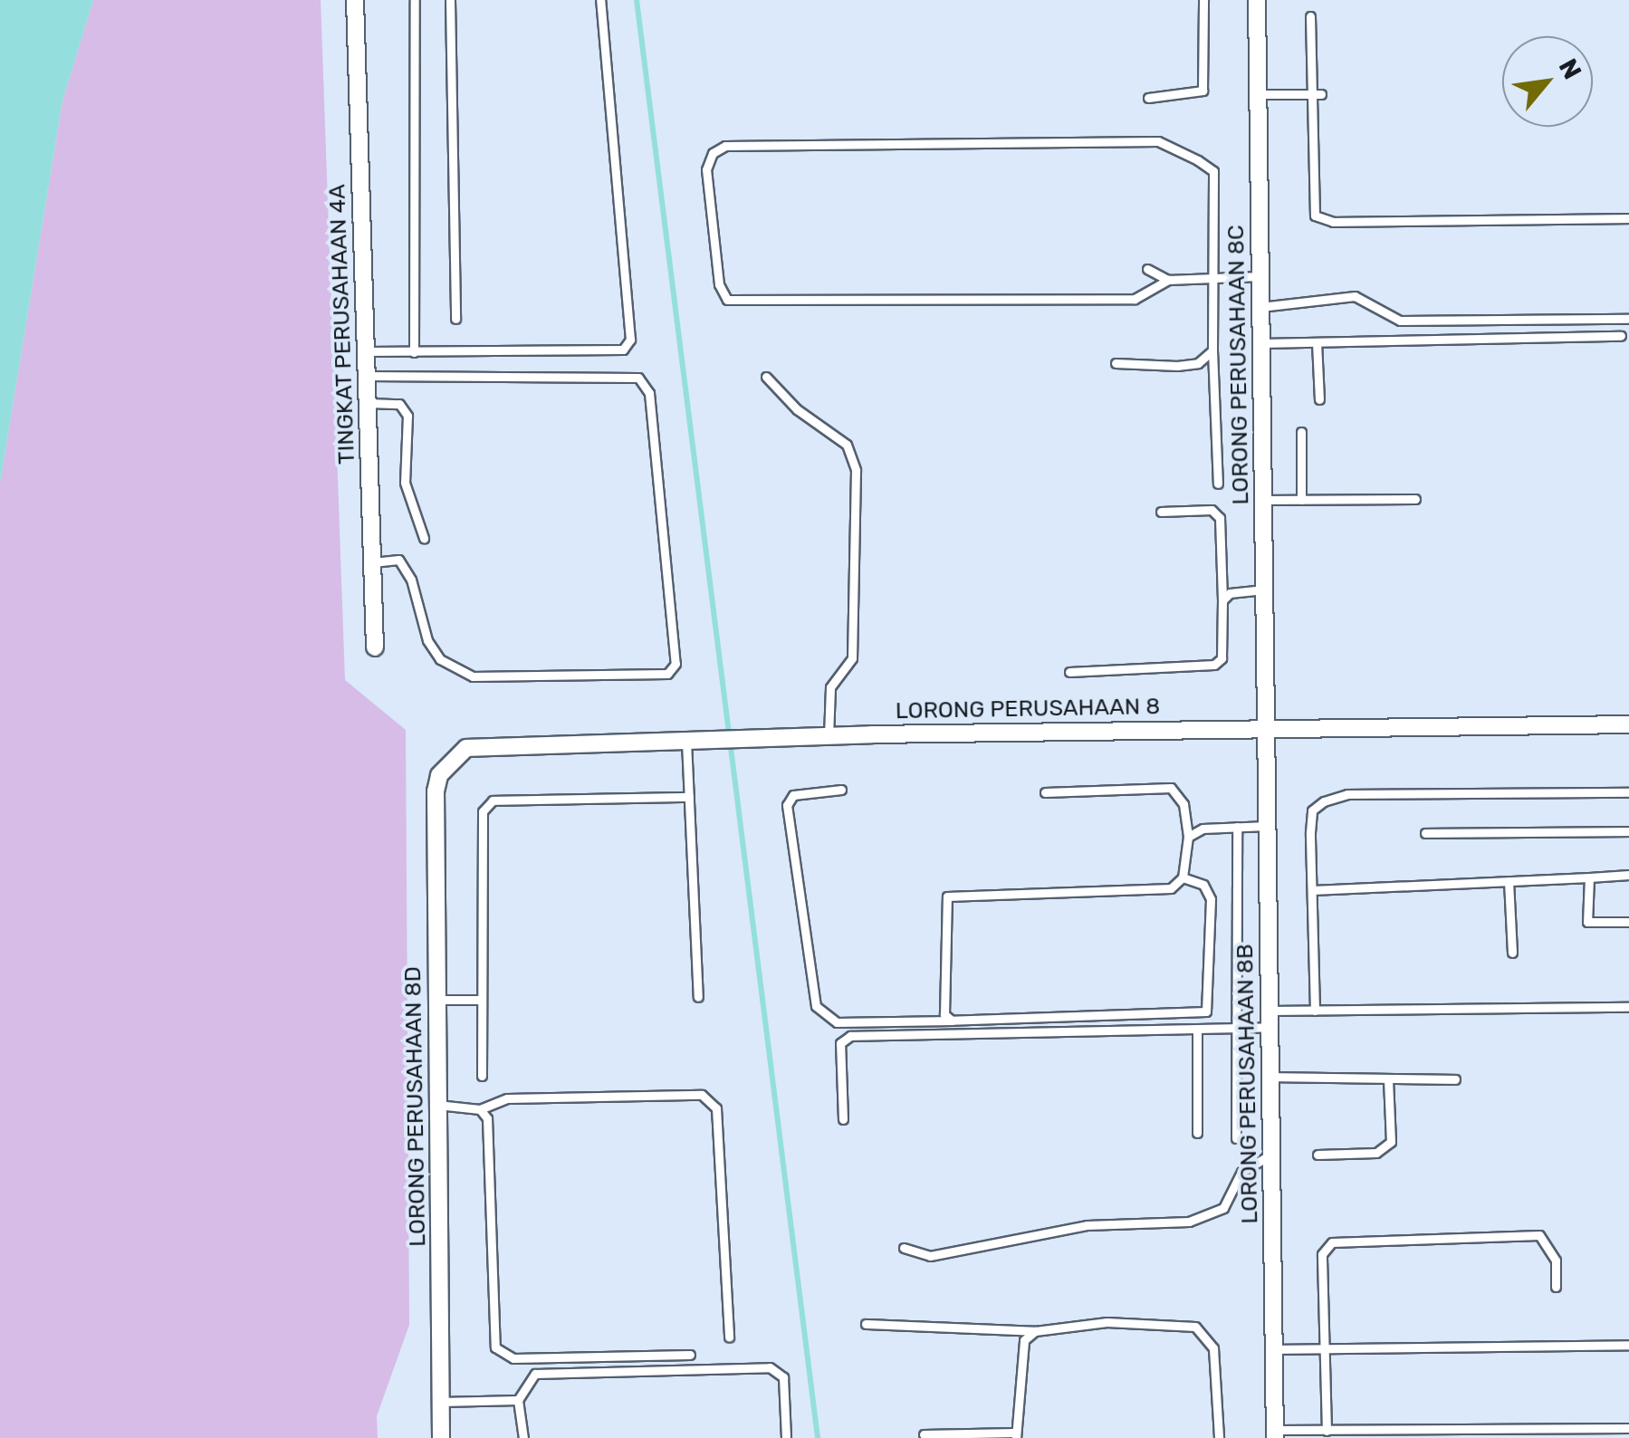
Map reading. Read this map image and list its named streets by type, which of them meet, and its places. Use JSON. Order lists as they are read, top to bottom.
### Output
{
  "streets": {
    "street": [
      "TINGKAT PERUSAHAAN 4A",
      "LORONG PERUSAHAAN 8C",
      "LORONG PERUSAHAAN 8",
      "LORONG PERUSAHAAN 8B",
      "LORONG PERUSAHAAN 8D"
    ]
  },
  "crossings": [
    ["LORONG PERUSAHAAN 8C", "LORONG PERUSAHAAN 8"],
    ["LORONG PERUSAHAAN 8C", "LORONG PERUSAHAAN 8B"],
    ["LORONG PERUSAHAAN 8", "LORONG PERUSAHAAN 8B"],
    ["LORONG PERUSAHAAN 8", "LORONG PERUSAHAAN 8D"]
  ],
  "north": "top right"
}
